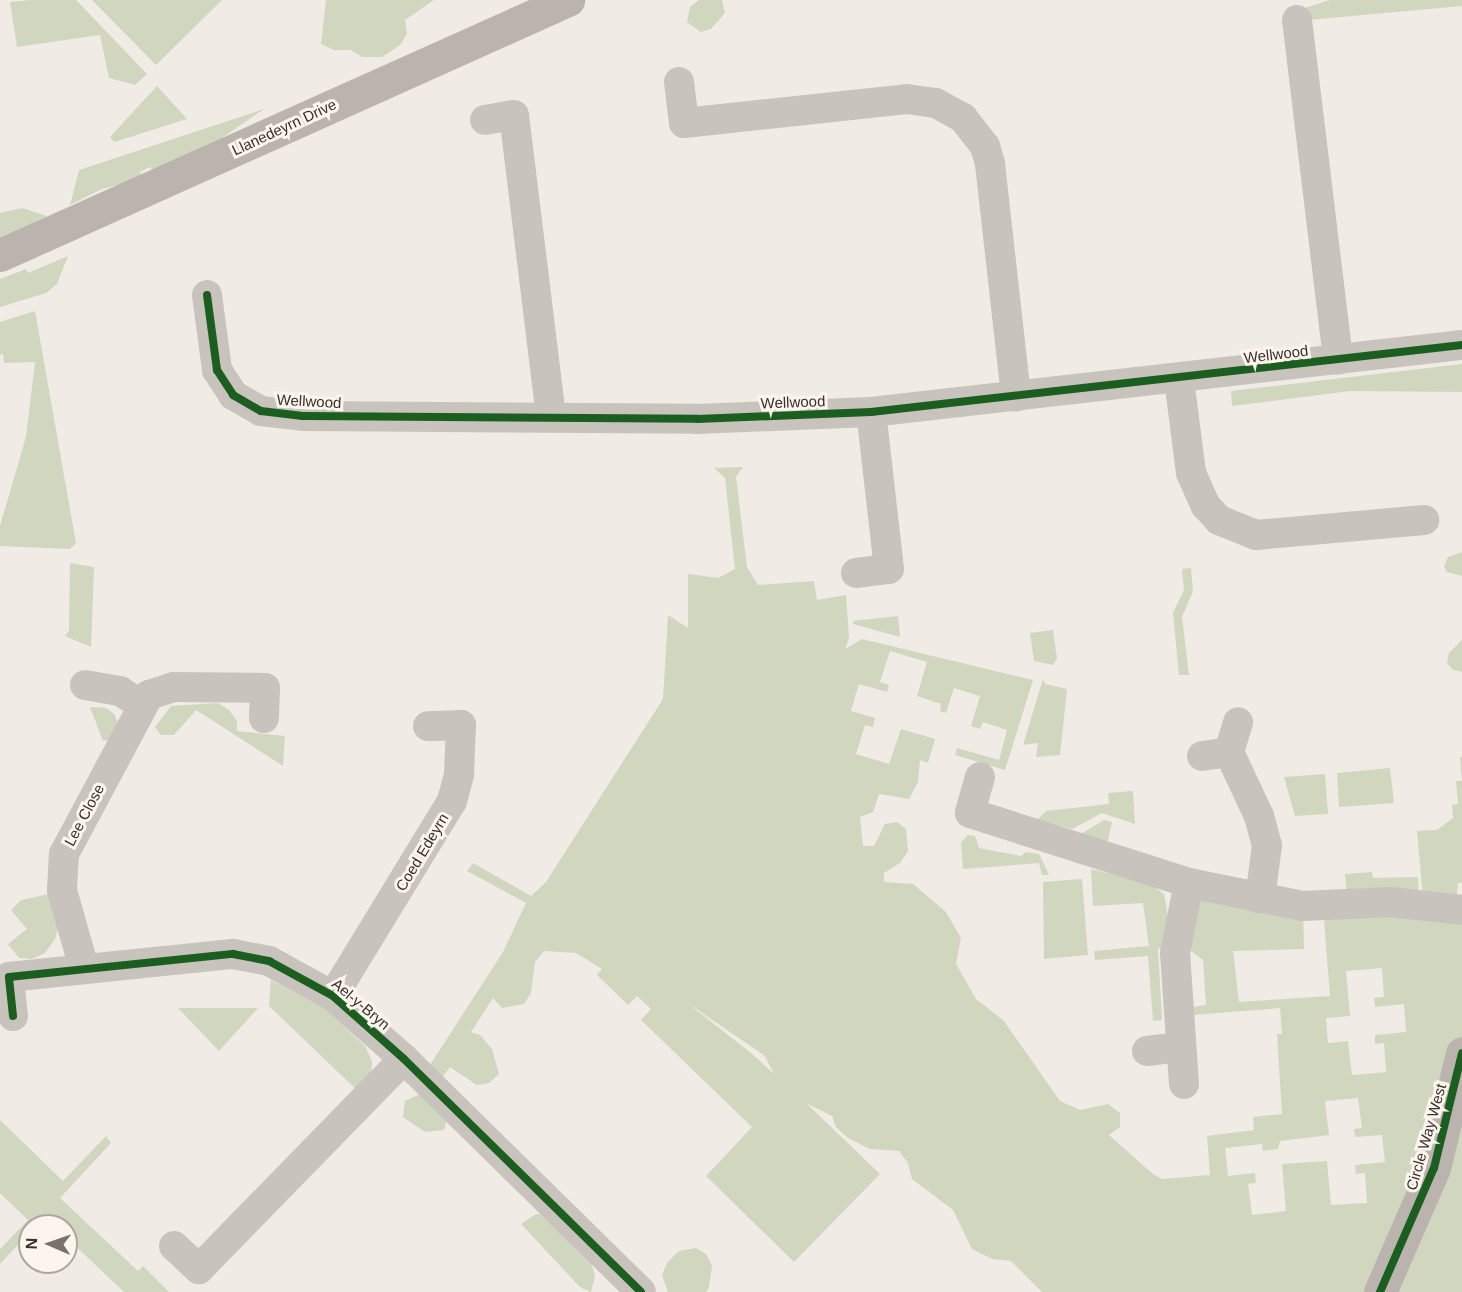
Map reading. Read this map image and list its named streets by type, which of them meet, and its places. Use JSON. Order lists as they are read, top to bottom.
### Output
{
  "streets": {
    "street": [
      "Llanedeyrn Drive",
      "Wellwood",
      "Lee Close",
      "Coed Edeyrn",
      "Ael-y-Bryn",
      "Circle Way West"
    ]
  },
  "crossings": [
    ["Lee Close", "Ael-y-Bryn"],
    ["Coed Edeyrn", "Ael-y-Bryn"]
  ],
  "north": "left"
}
